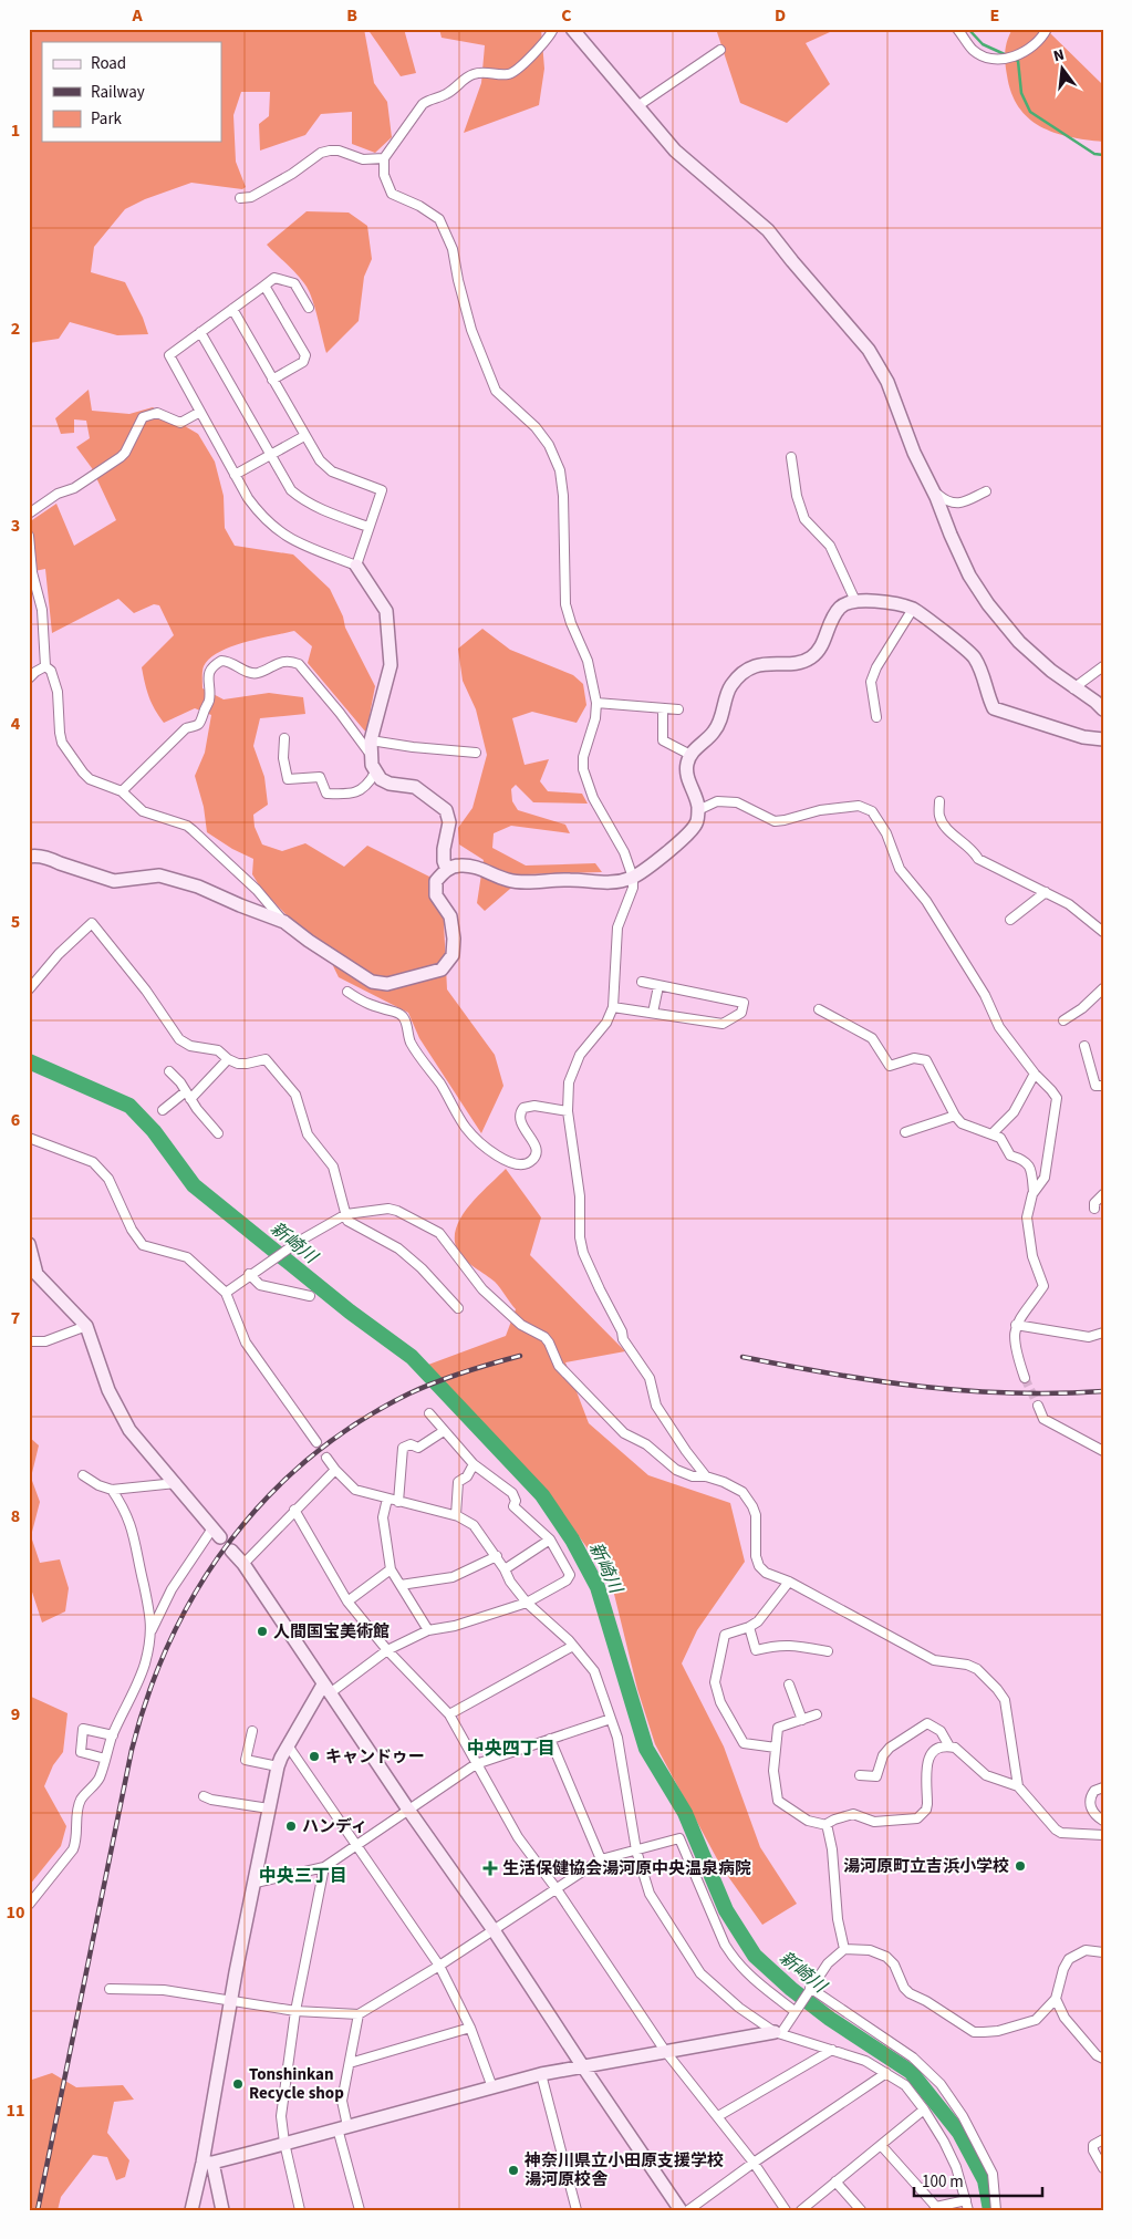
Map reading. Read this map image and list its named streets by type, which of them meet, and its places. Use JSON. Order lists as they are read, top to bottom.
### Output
{
  "districts": ["中央四丁目", "中央三丁目"],
  "water": ["新崎川"],
  "places": {
    "other": [
      "人間国宝美術館",
      "キャンドゥー",
      "ハンディ",
      "湯河原町立吉浜小学校",
      "Tonshinkan Recycle shop",
      "神奈川県立小田原支援学校 湯河原校舎"
    ],
    "health": ["生活保健協会湯河原中央温泉病院"]
  },
  "legend": ["Road", "Railway", "Park"],
  "scale_bar": "100 m",
  "north": "top",
  "grid": {
    "columns": [
      "A",
      "B",
      "C",
      "D",
      "E"
    ],
    "rows": [
      "1",
      "2",
      "3",
      "4",
      "5",
      "6",
      "7",
      "8",
      "9",
      "10",
      "11"
    ]
  }
}
